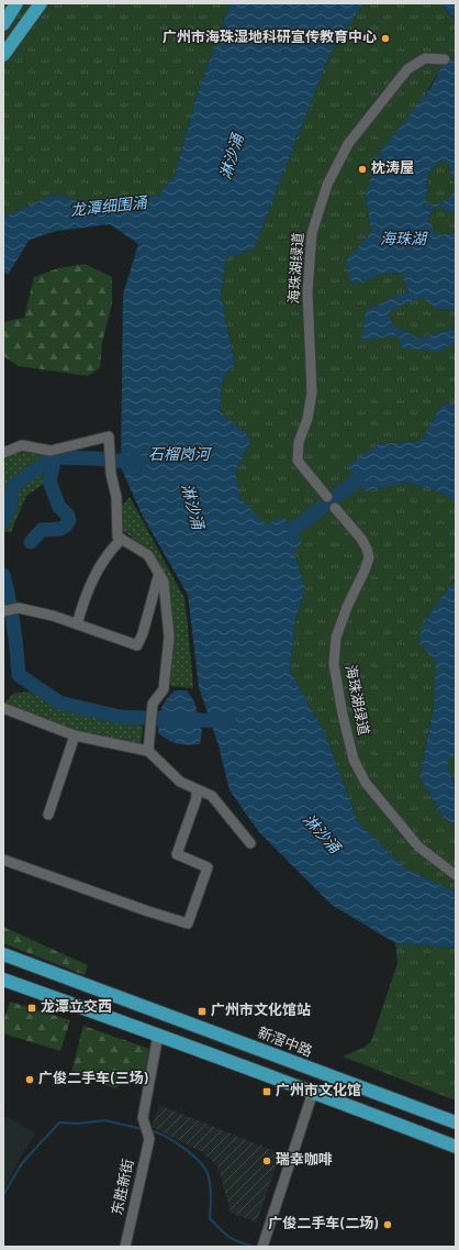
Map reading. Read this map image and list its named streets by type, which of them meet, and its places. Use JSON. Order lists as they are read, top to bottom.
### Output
{
  "streets": {
    "highway": ["新滘中路"],
    "street": ["海珠湖绿道", "东胜新街"]
  },
  "water": [
    "淋沙涌",
    "龙潭细围涌",
    "海珠湖",
    "石榴岗河"
  ],
  "places": {
    "other": [
      "广州市海珠湿地科研宣传教育中心",
      "枕涛屋",
      "广俊二手车(三场)",
      "瑞幸咖啡",
      "广俊二手车(二场)"
    ],
    "transit": ["龙潭立交西", "广州市文化馆站", "广州市文化馆"]
  }
}
